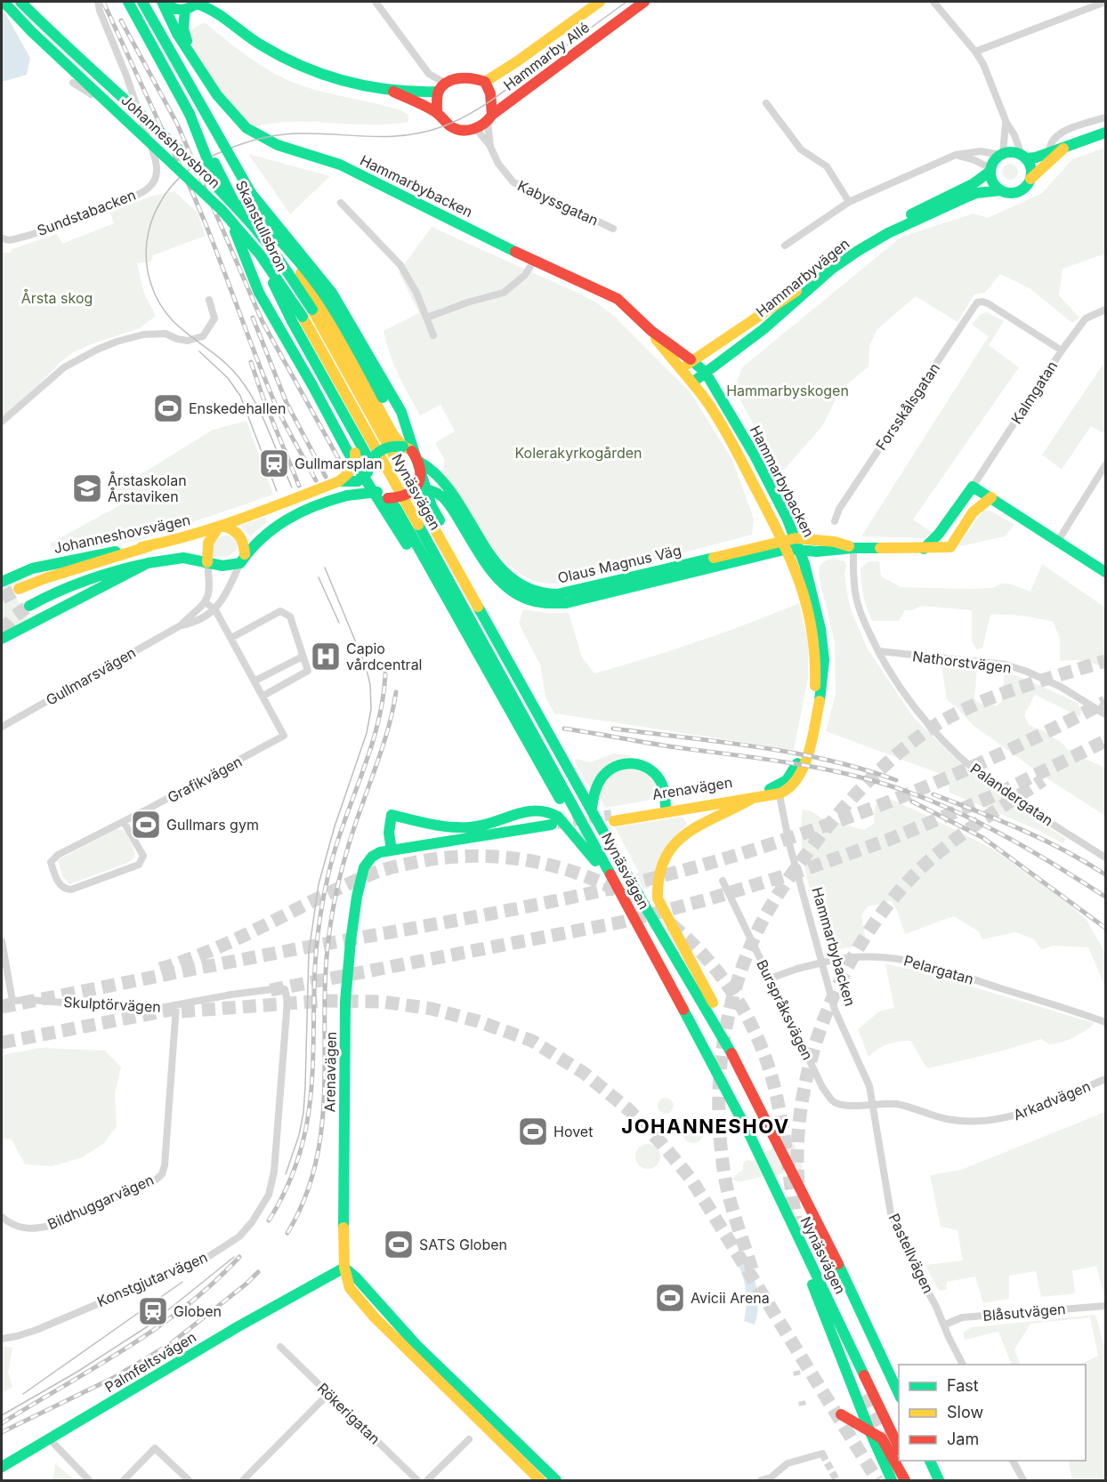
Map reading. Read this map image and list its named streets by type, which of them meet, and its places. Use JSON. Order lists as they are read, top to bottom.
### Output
{
  "streets": {
    "main road": [
      "Hammarby Allé",
      "Johanneshovsbron",
      "Hammarbybacken",
      "Skanstullsbron",
      "Hammarbyvägen",
      "Nynäsvägen",
      "Johanneshovsvägen",
      "Olaus Magnus Väg",
      "Arenavägen",
      "Palmfeltsvägen"
    ],
    "street": [
      "Kabyssgatan",
      "Sundstabacken",
      "Kalmgatan",
      "Forsskålsgatan",
      "Nathorstvägen",
      "Gullmarsvägen",
      "Grafikvägen",
      "Palandergatan",
      "Pelargatan",
      "Skulptörvägen",
      "Burspråksvägen",
      "Arkadvägen",
      "Bildhuggarvägen",
      "Pastellvägen",
      "Konstgjutarvägen",
      "Blåsutvägen",
      "Rökerigatan"
    ]
  },
  "crossings": [
    ["Hammarby Allé", "Kabyssgatan"],
    ["Johanneshovsbron", "Nynäsvägen"],
    ["Hammarbybacken", "Hammarbyvägen"],
    ["Hammarbybacken", "Olaus Magnus Väg"],
    ["Hammarbybacken", "Arenavägen"],
    ["Hammarbybacken", "Burspråksvägen"],
    ["Hammarbybacken", "Arkadvägen"],
    ["Hammarbybacken", "Pastellvägen"],
    ["Skanstullsbron", "Johanneshovsvägen"],
    ["Skanstullsbron", "Olaus Magnus Väg"],
    ["Kalmgatan", "Forsskålsgatan"],
    ["Johanneshovsvägen", "Olaus Magnus Väg"],
    ["Olaus Magnus Väg", "Palandergatan"],
    ["Nathorstvägen", "Palandergatan"],
    ["Arenavägen", "Palmfeltsvägen"],
    ["Pelargatan", "Burspråksvägen"],
    ["Skulptörvägen", "Bildhuggarvägen"],
    ["Skulptörvägen", "Konstgjutarvägen"],
    ["Burspråksvägen", "Arkadvägen"],
    ["Burspråksvägen", "Pastellvägen"],
    ["Arkadvägen", "Pastellvägen"],
    ["Pastellvägen", "Blåsutvägen"]
  ],
  "districts": ["JOHANNESHOV"],
  "parks": ["Årsta skog", "Hammarbyskogen", "Kolerakyrkogården"],
  "places": {
    "sports": [
      "Enskedehallen",
      "Gullmars gym",
      "Hovet",
      "SATS Globen",
      "Avicii Arena"
    ],
    "station": ["Gullmarsplan", "Globen"],
    "school or university": ["Årstaskolan Årstaviken"],
    "hospital": ["Capio vårdcentral"]
  },
  "legend": ["Fast", "Slow", "Jam"]
}
